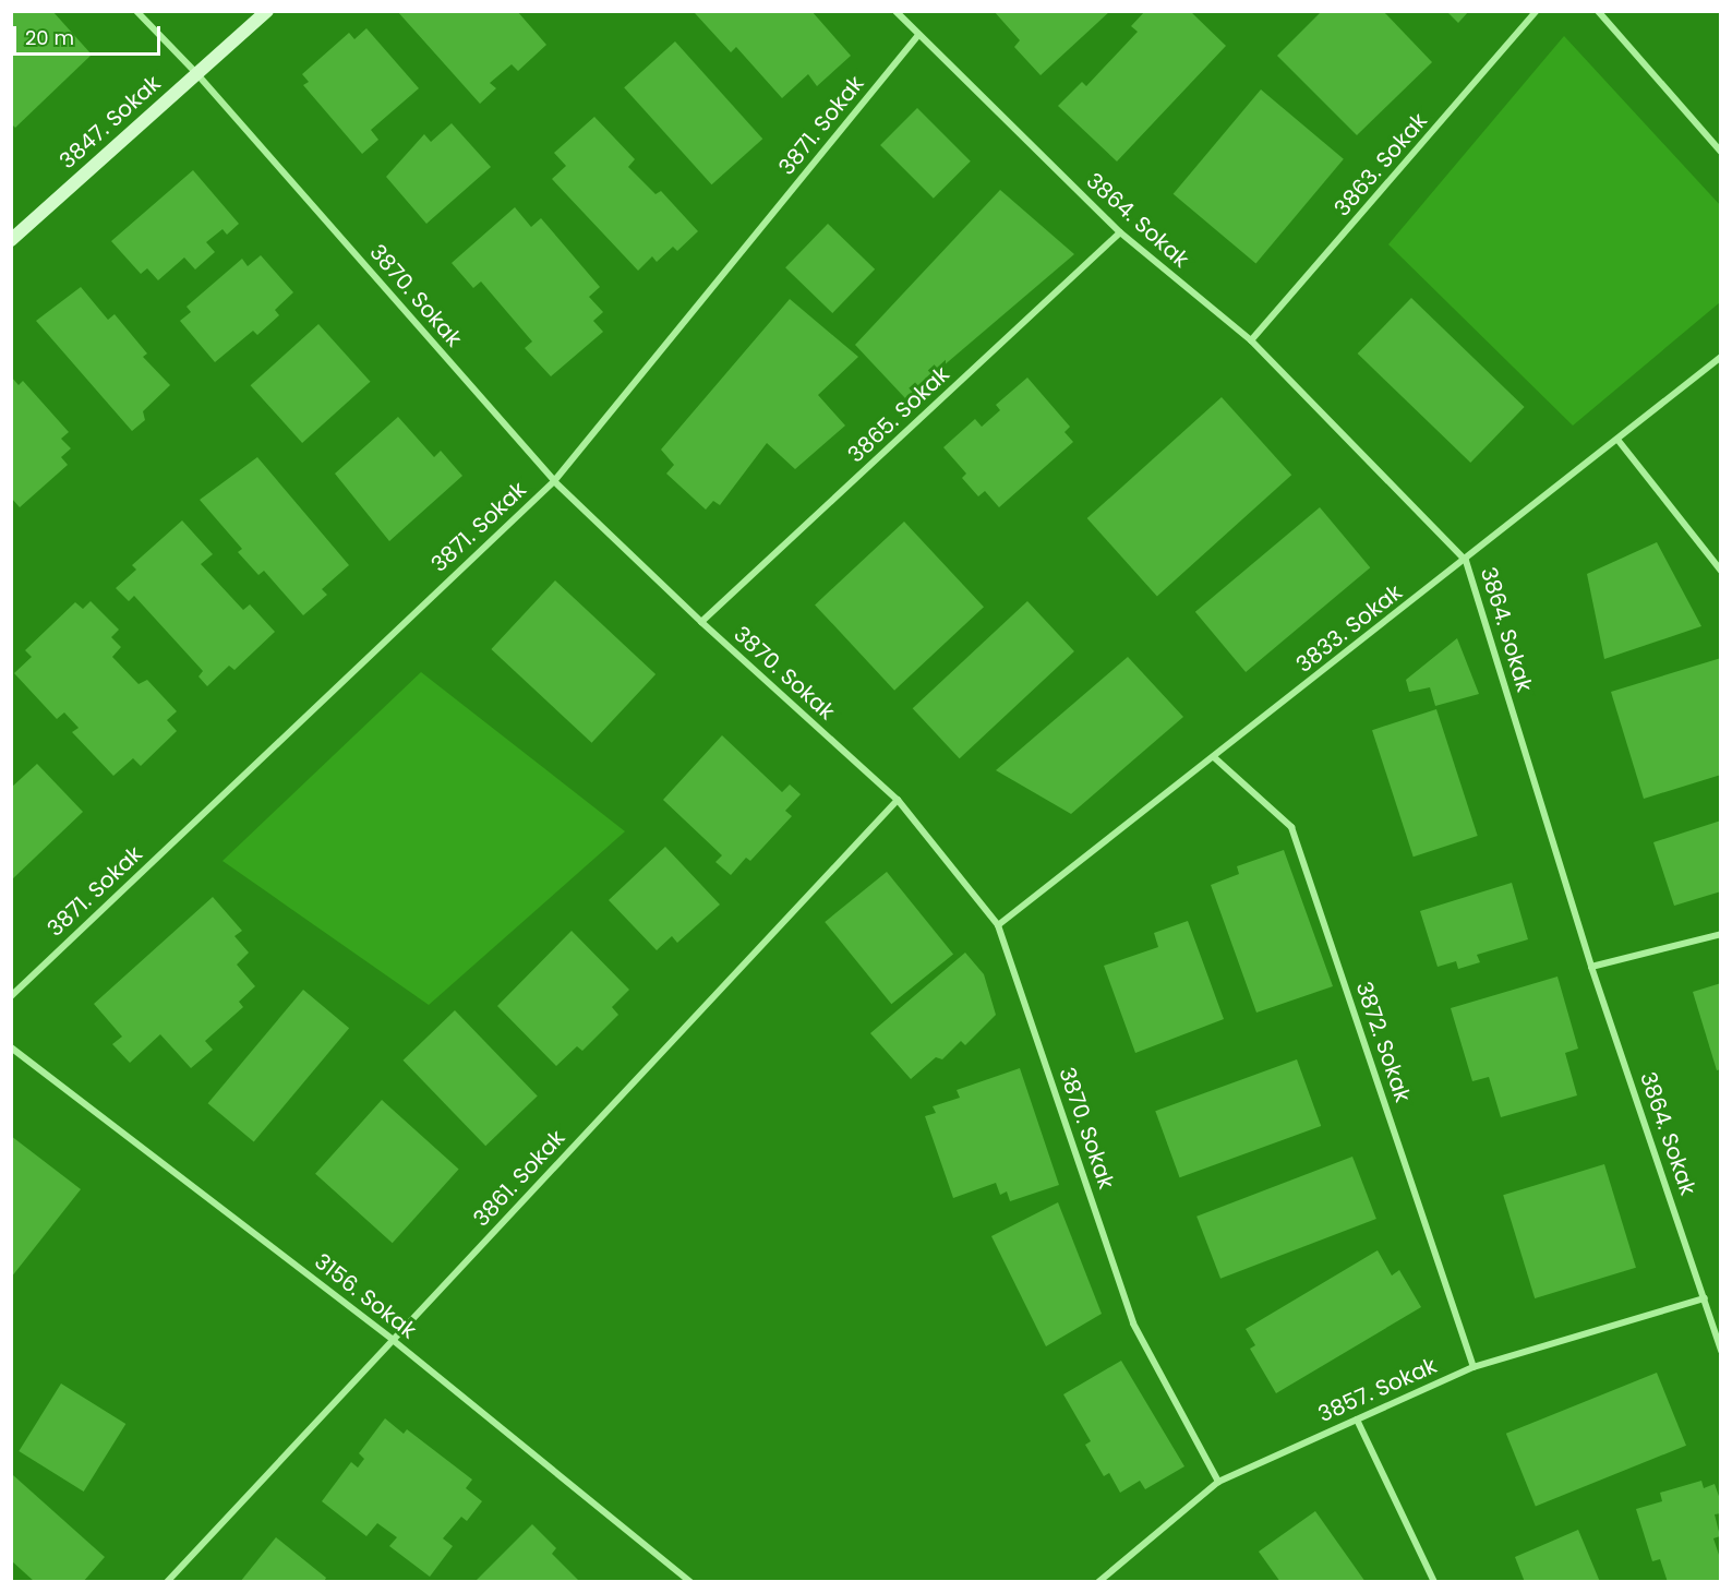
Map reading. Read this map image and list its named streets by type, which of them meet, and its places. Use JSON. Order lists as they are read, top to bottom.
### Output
{
  "streets": {
    "street": [
      "3847. Sokak",
      "3871. Sokak",
      "3863. Sokak",
      "3864. Sokak",
      "3870. Sokak",
      "3865. Sokak",
      "3833. Sokak",
      "3872. Sokak",
      "3861. Sokak",
      "3156. Sokak",
      "3857. Sokak"
    ]
  },
  "crossings": [
    ["3847. Sokak", "3870. Sokak"],
    ["3871. Sokak", "3864. Sokak"],
    ["3871. Sokak", "3870. Sokak"],
    ["3863. Sokak", "3864. Sokak"],
    ["3864. Sokak", "3865. Sokak"],
    ["3864. Sokak", "3833. Sokak"],
    ["3864. Sokak", "3857. Sokak"],
    ["3870. Sokak", "3865. Sokak"],
    ["3870. Sokak", "3833. Sokak"],
    ["3870. Sokak", "3861. Sokak"],
    ["3870. Sokak", "3857. Sokak"],
    ["3833. Sokak", "3872. Sokak"],
    ["3872. Sokak", "3857. Sokak"],
    ["3861. Sokak", "3156. Sokak"]
  ],
  "scale_bar": "20 m"
}
